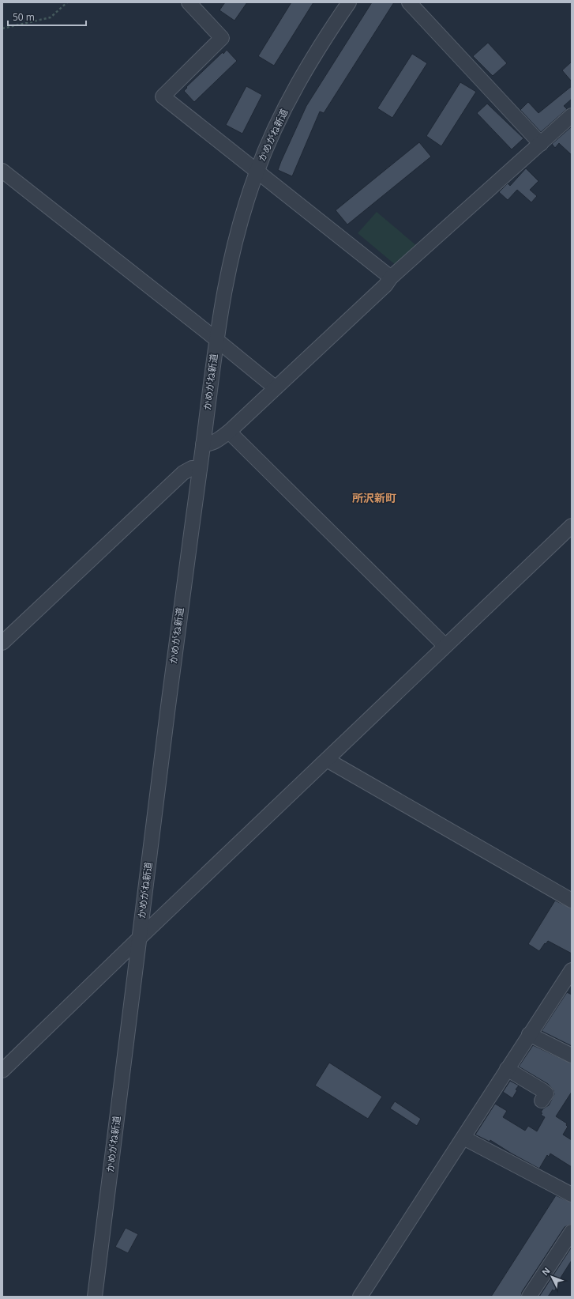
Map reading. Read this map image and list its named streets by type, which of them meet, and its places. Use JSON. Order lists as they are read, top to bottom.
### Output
{
  "streets": {
    "street": ["かめがね新道"]
  },
  "districts": ["所沢新町"],
  "scale_bar": "50 m",
  "north": "top left"
}
